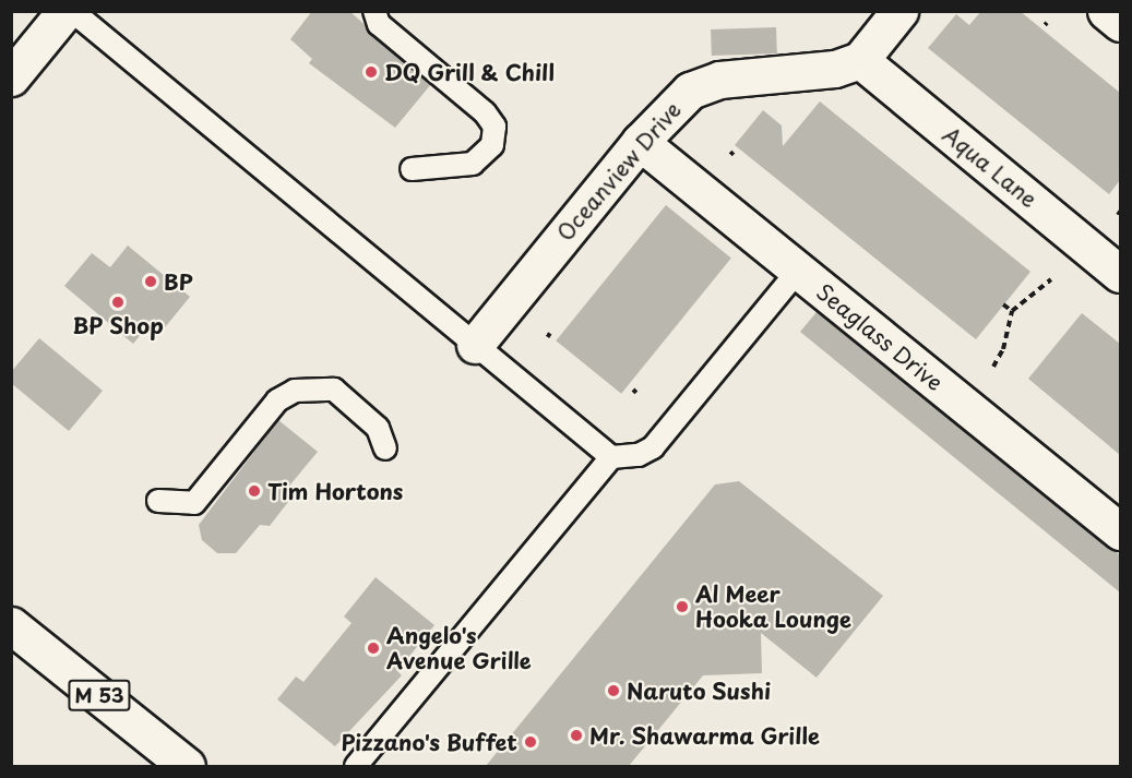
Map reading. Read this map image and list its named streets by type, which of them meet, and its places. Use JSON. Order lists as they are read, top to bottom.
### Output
{
  "streets": {
    "street": [
      "Aqua Lane",
      "Oceanview Drive",
      "Seaglass Drive",
      "M 53"
    ]
  },
  "crossings": [
    ["Aqua Lane", "Oceanview Drive"],
    ["Oceanview Drive", "Seaglass Drive"]
  ],
  "places": [
    "DQ Grill & Chill",
    "BP",
    "BP Shop",
    "Tim Hortons",
    "Al Meer Hooka Lounge",
    "Angelo's Avenue Grille",
    "Naruto Sushi",
    "Mr. Shawarma Grille",
    "Pizzano's Buffet"
  ]
}
